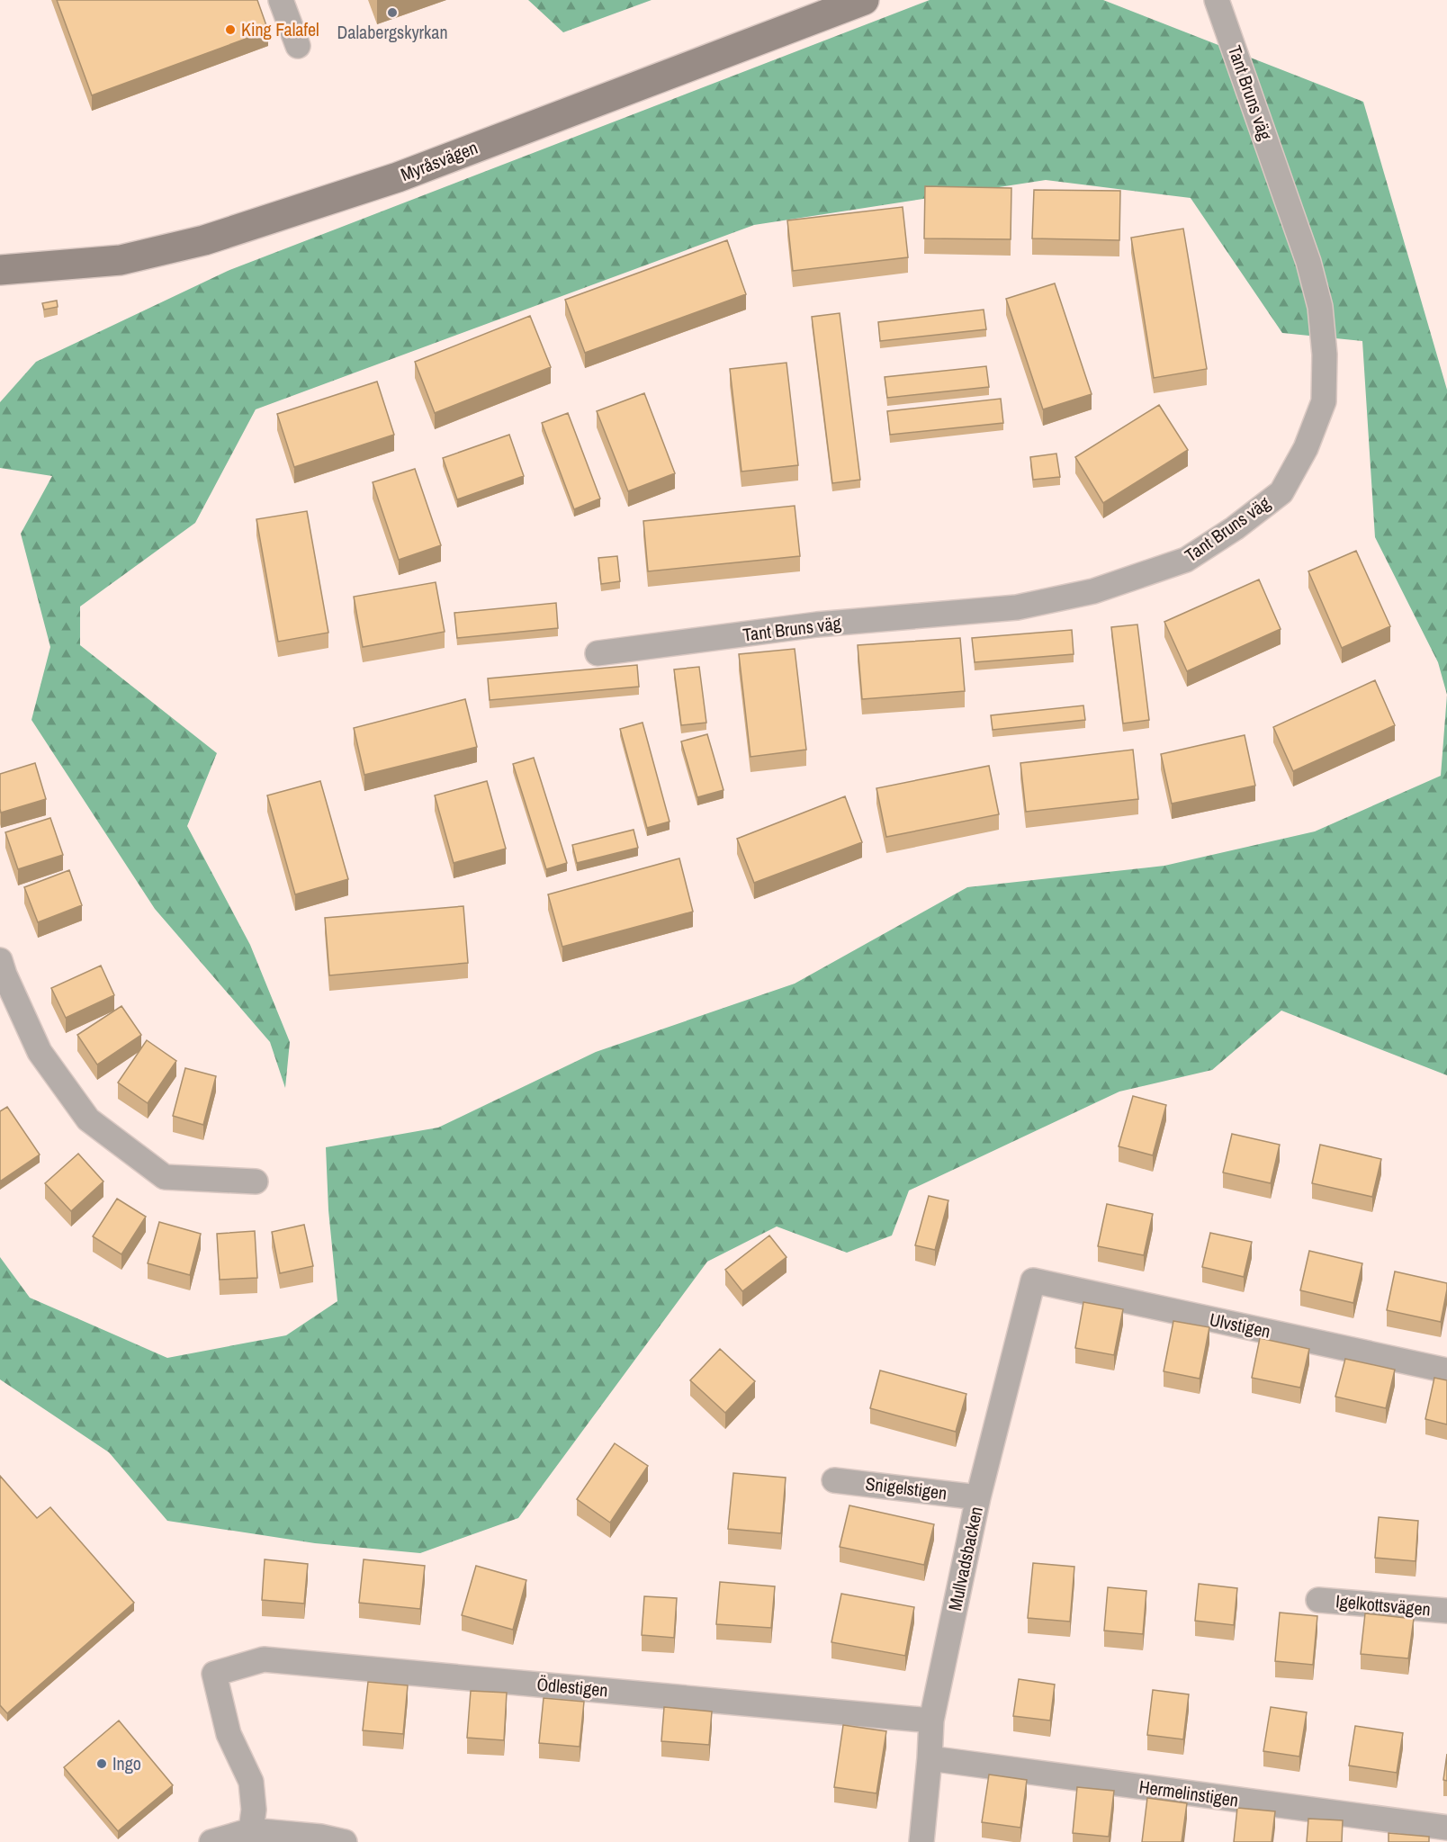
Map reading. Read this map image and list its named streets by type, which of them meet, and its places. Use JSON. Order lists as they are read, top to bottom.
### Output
{
  "streets": {
    "street": [
      "Tant Bruns väg",
      "Myråsvägen",
      "Ulvstigen",
      "Snigelstigen",
      "Mullvadsbacken",
      "Igelkottsvägen",
      "Ödlestigen",
      "Hermelinstigen"
    ]
  },
  "crossings": [
    ["Ulvstigen", "Mullvadsbacken"],
    ["Snigelstigen", "Mullvadsbacken"],
    ["Mullvadsbacken", "Ödlestigen"],
    ["Mullvadsbacken", "Hermelinstigen"]
  ],
  "places": ["Dalabergskyrkan", "King Falafel", "Ingo"]
}
